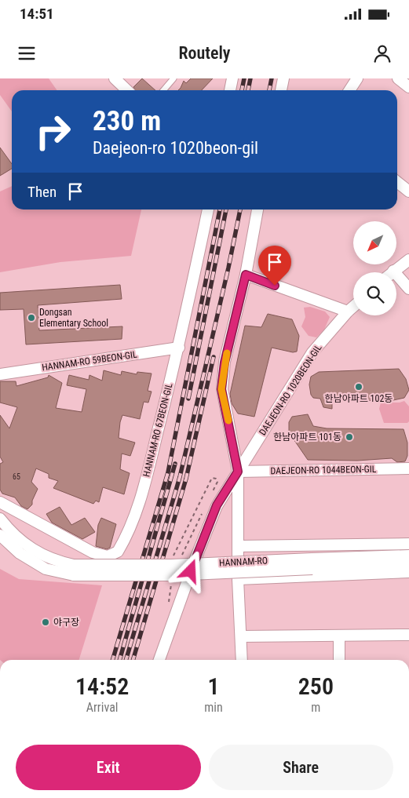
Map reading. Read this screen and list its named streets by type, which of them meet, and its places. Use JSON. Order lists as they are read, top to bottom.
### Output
{
  "streets": {
    "street": [
      "HANNAM-RO 59BEON-GIL",
      "DAEJEON-RO 1020BEON-GIL",
      "HANNAM-RO 67BEON-GIL",
      "DAEJEON-RO 1044BEON-GIL",
      "HANNAM-RO"
    ]
  },
  "crossings": [
    ["HANNAM-RO 59BEON-GIL", "HANNAM-RO 67BEON-GIL"],
    ["DAEJEON-RO 1020BEON-GIL", "DAEJEON-RO 1044BEON-GIL"]
  ],
  "places": [
    "Dongsan Elementary School",
    "한남아파트 102동",
    "한남아파트 101동",
    "야구장"
  ],
  "house_numbers": ["65"],
  "north": "bottom left",
  "page": {
    "status": "14:51",
    "header": "Routely",
    "turn": ["230 m", "Daejeon-ro 1020beon-gil"],
    "then": "Then",
    "eta": [
      "14:52",
      "Arrival",
      "1",
      "min",
      "250",
      "m"
    ],
    "buttons": ["Exit", "Share"]
  }
}
